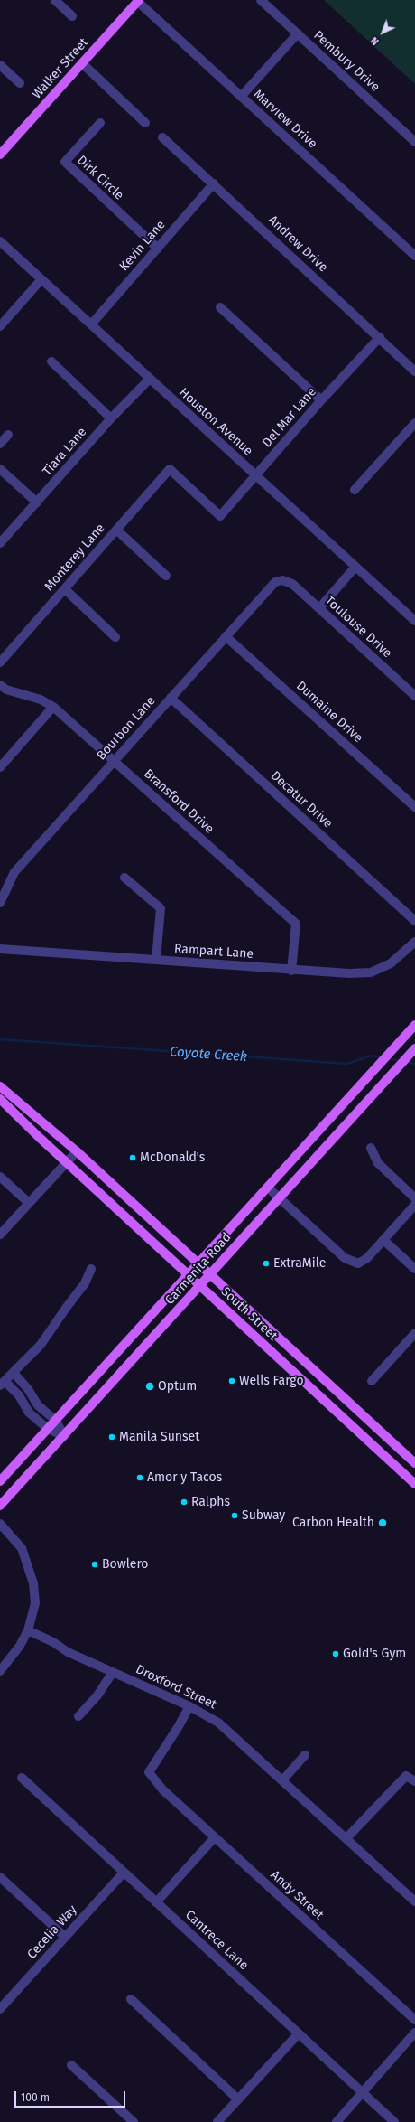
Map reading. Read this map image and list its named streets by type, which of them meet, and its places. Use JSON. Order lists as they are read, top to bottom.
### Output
{
  "streets": {
    "main road": ["Walker Street", "Carmenita Road", "South Street"],
    "street": [
      "Pembury Drive",
      "Marview Drive",
      "Dirk Circle",
      "Andrew Drive",
      "Kevin Lane",
      "Del Mar Lane",
      "Houston Avenue",
      "Tiara Lane",
      "Monterey Lane",
      "Toulouse Drive",
      "Dumaine Drive",
      "Bourbon Lane",
      "Decatur Drive",
      "Bransford Drive",
      "Rampart Lane",
      "Droxford Street",
      "Andy Street",
      "Cecelia Way",
      "Cantrece Lane"
    ]
  },
  "crossings": [
    ["Walker Street", "Marview Drive"],
    ["Dirk Circle", "Kevin Lane"],
    ["Andrew Drive", "Kevin Lane"],
    ["Andrew Drive", "Del Mar Lane"],
    ["Kevin Lane", "Houston Avenue"],
    ["Del Mar Lane", "Houston Avenue"],
    ["Del Mar Lane", "Monterey Lane"],
    ["Houston Avenue", "Tiara Lane"],
    ["Toulouse Drive", "Bourbon Lane"],
    ["Dumaine Drive", "Bourbon Lane"],
    ["Bourbon Lane", "Decatur Drive"],
    ["Bourbon Lane", "Bransford Drive"],
    ["Bransford Drive", "Rampart Lane"],
    ["Carmenita Road", "South Street"],
    ["Droxford Street", "Andy Street"],
    ["Cecelia Way", "Cantrece Lane"]
  ],
  "water": ["Coyote Creek"],
  "places": [
    "McDonald's",
    "ExtraMile",
    "Wells Fargo",
    "Optum",
    "Manila Sunset",
    "Amor y Tacos",
    "Ralphs",
    "Subway",
    "Carbon Health",
    "Bowlero",
    "Gold's Gym"
  ],
  "scale_bar": "100 m",
  "north": "bottom left"
}
